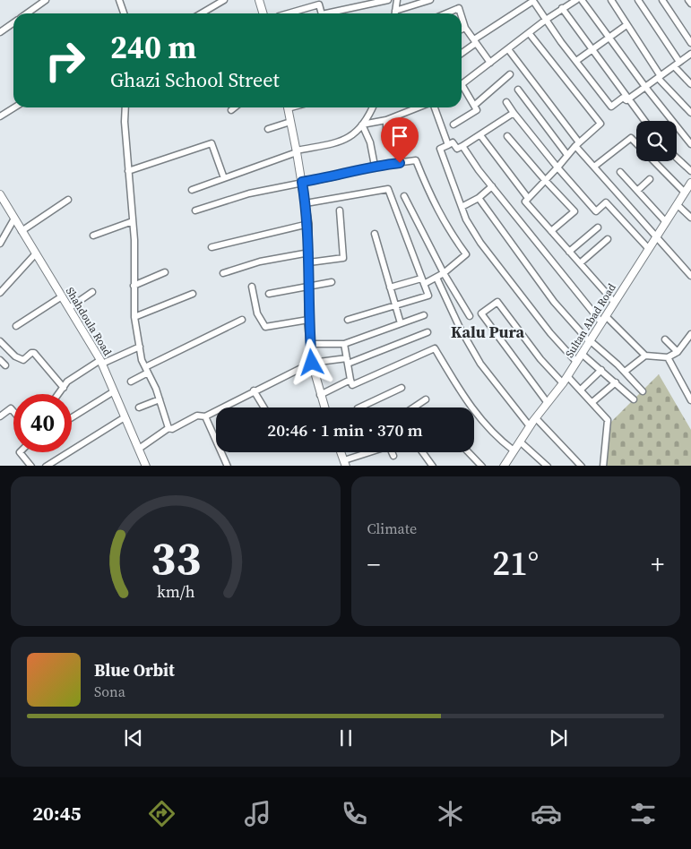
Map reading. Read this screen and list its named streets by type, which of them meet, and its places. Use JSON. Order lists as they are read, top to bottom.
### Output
{
  "streets": {
    "street": ["Sultan Abad Road", "Shahdoula Road"]
  },
  "districts": ["Kalu Pura"],
  "page": {
    "turn": ["240 m", "Ghazi School Street"],
    "limit": "40",
    "trip": "20:46 · 1 min · 370 m",
    "tile": "Climate",
    "heat": ["−", "21°", "+"],
    "song": ["Blue Orbit", "Sona"],
    "tabs": "20:45",
    "gauge": ["33", "km/h"]
  }
}
